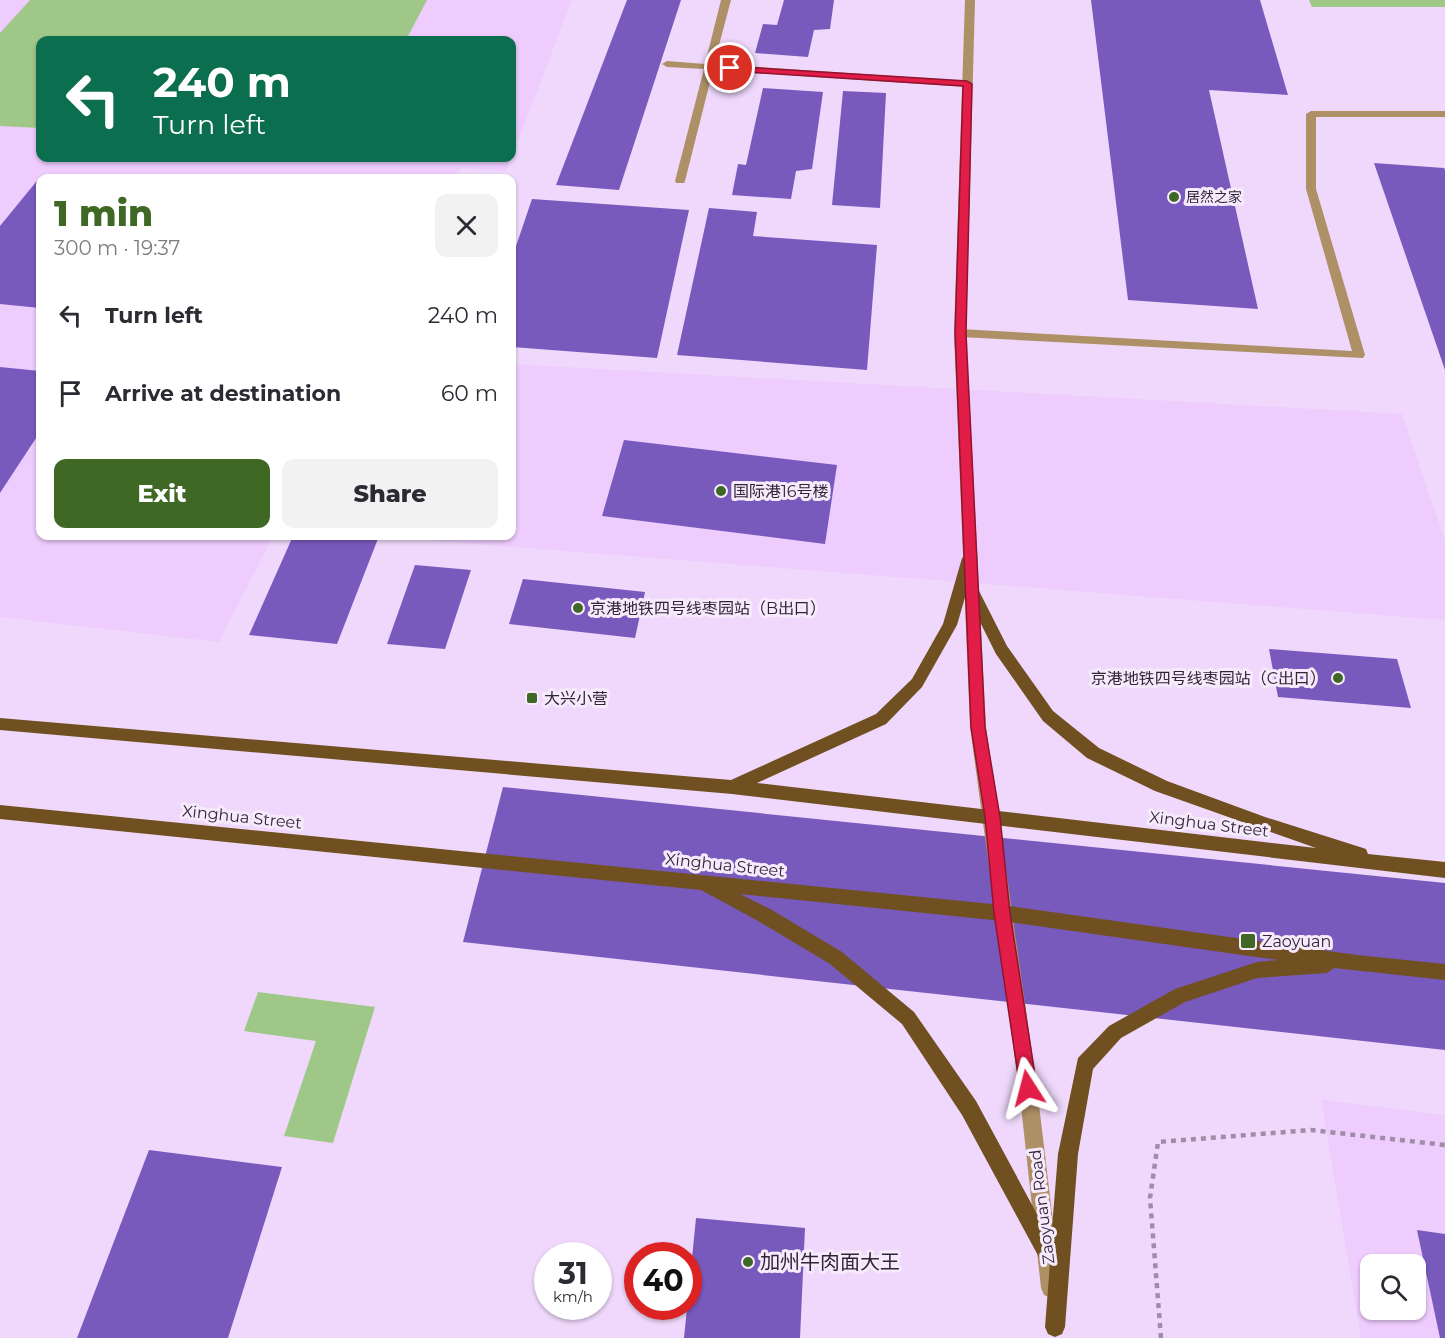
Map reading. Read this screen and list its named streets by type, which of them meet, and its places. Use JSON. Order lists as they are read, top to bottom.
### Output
{
  "streets": {
    "main road": ["Xinghua Street"],
    "street": ["Zaoyuan Road"]
  },
  "crossings": [
    ["Xinghua Street", "Zaoyuan Road"]
  ],
  "places": {
    "other": [
      "居然之家",
      "国际港16号楼",
      "京港地铁四号线枣园站（B出口）",
      "京港地铁四号线枣园站（C出口）",
      "加州牛肉面大王"
    ],
    "transit": ["大兴小营", "Zaoyuan"]
  },
  "page": {
    "turn": ["240 m", "Turn left"],
    "heading": ["1 min", "300 m · 19:37"],
    "list": [
      {
        "name": "Turn left",
        "value": "240 m"
      },
      {
        "name": "Arrive at destination",
        "value": "60 m"
      }
    ],
    "buttons": ["Exit", "Share"],
    "speed": "31 km/h",
    "limit": "40"
  }
}
